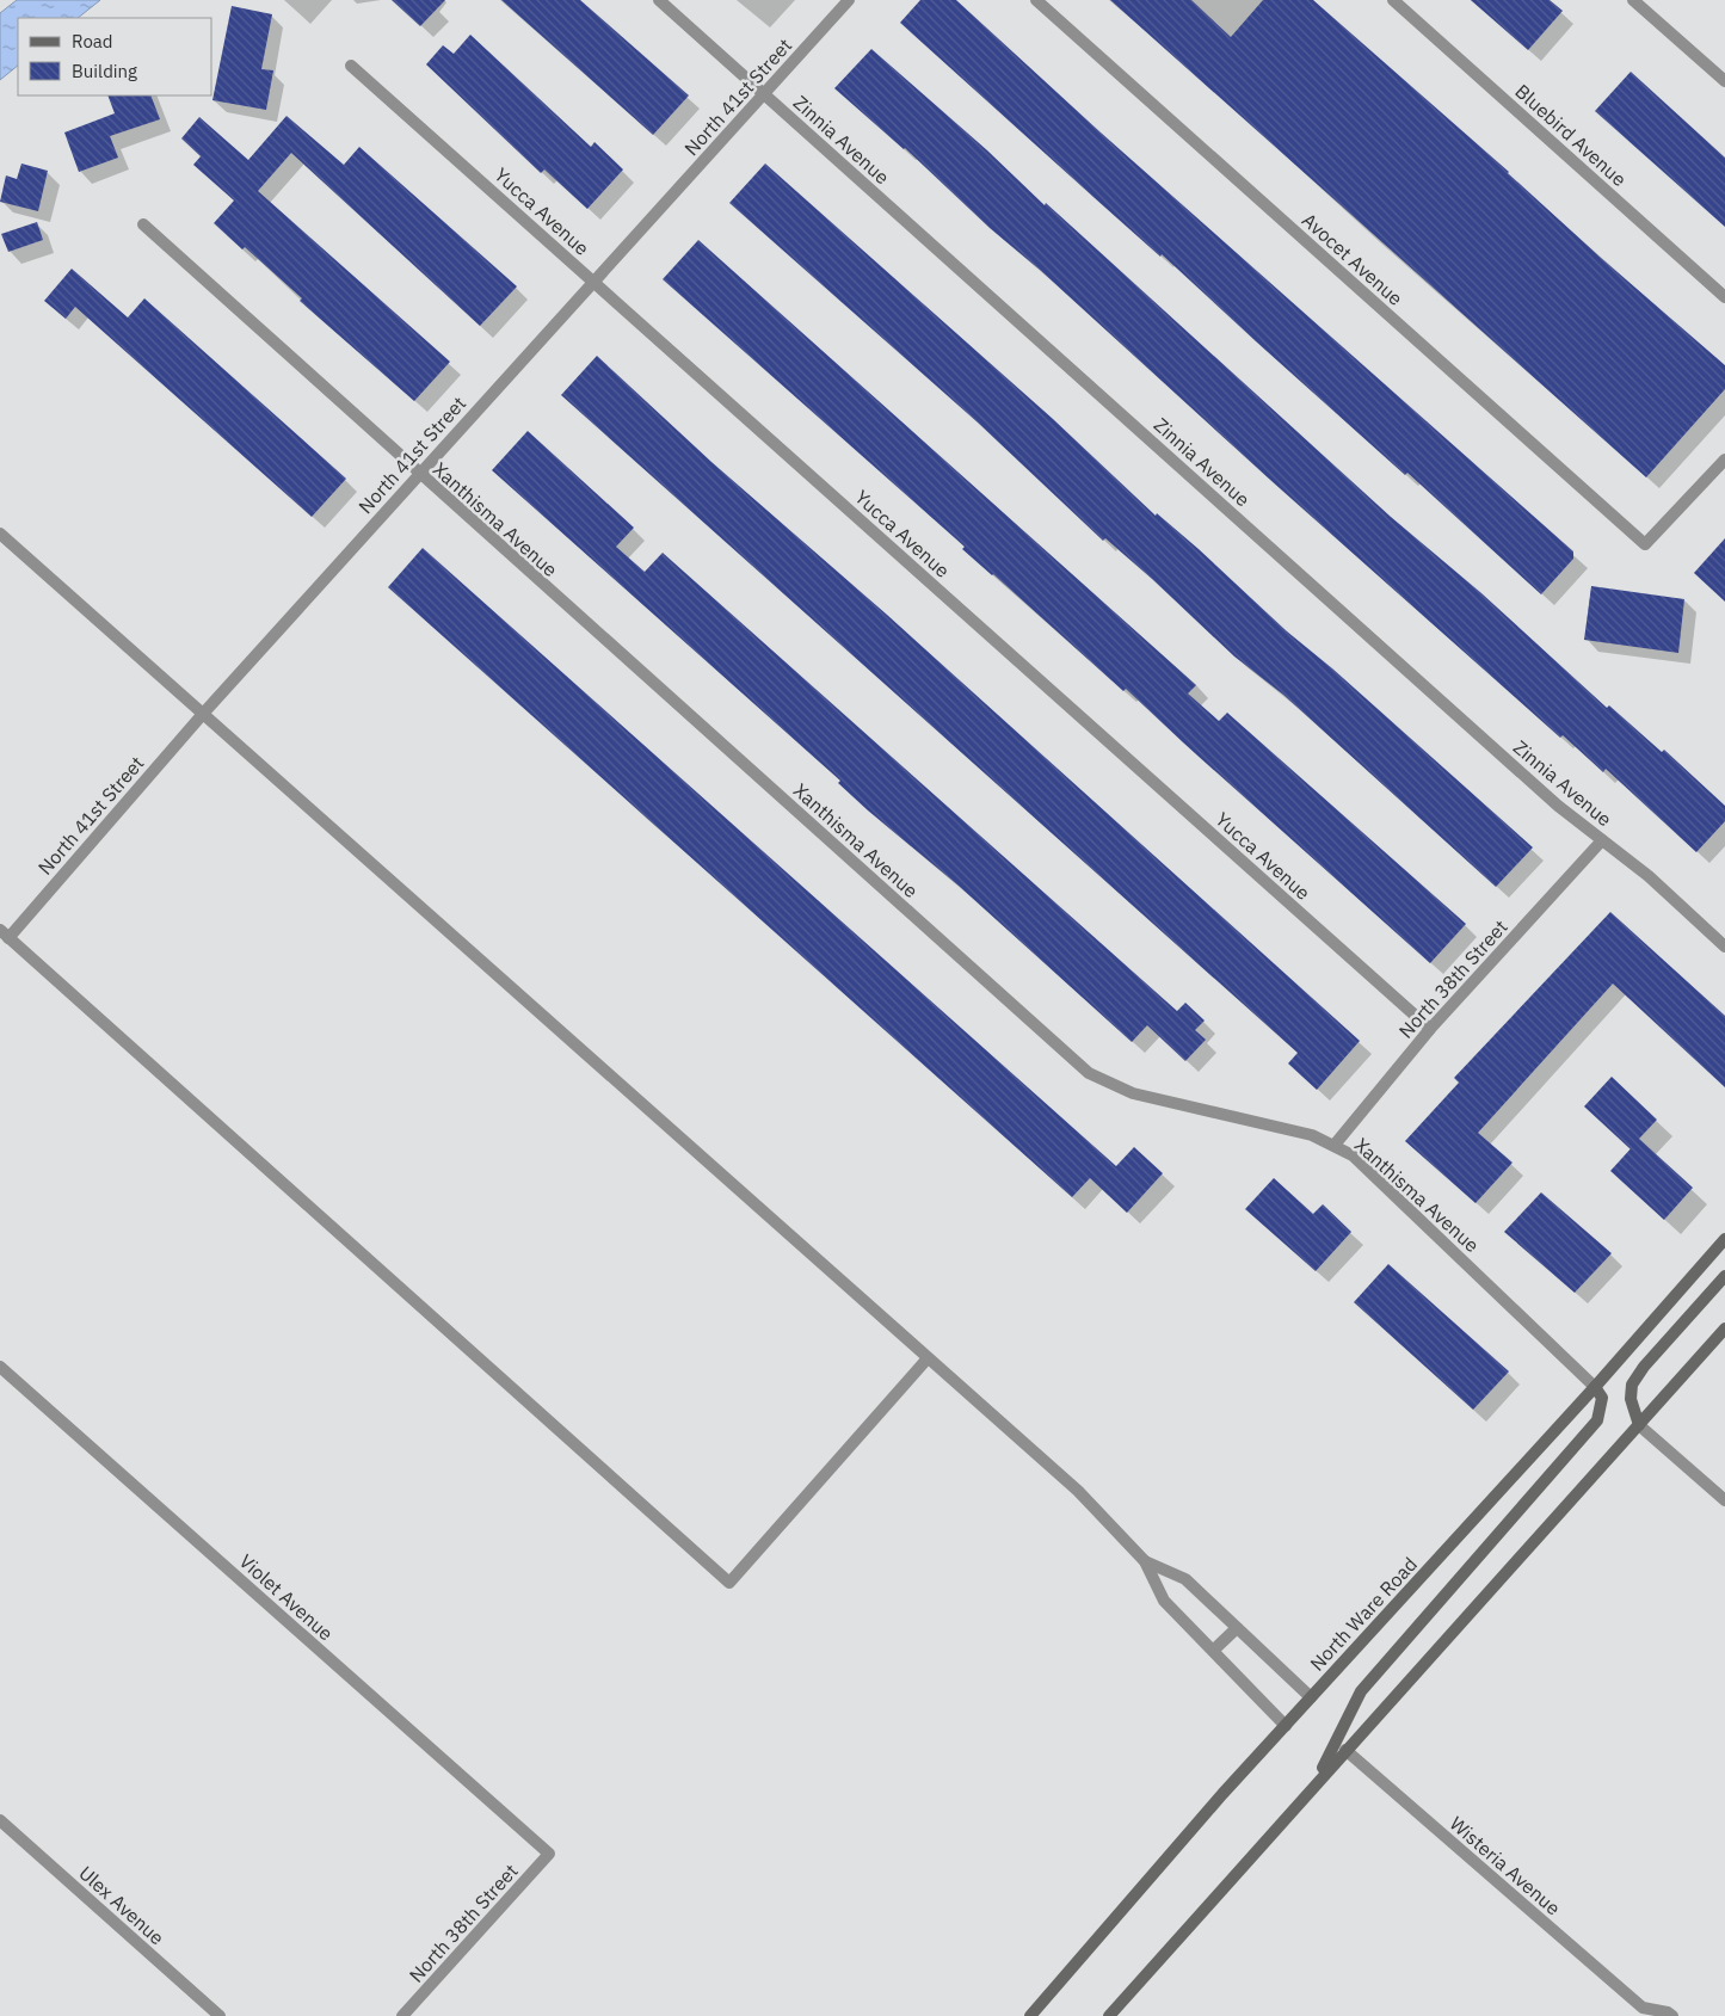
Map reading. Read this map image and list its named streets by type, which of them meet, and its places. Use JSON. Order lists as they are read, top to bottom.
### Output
{
  "streets": {
    "main road": ["North Ware Road"],
    "street": [
      "North 41st Street",
      "Bluebird Avenue",
      "Zinnia Avenue",
      "Yucca Avenue",
      "Avocet Avenue",
      "Xanthisma Avenue",
      "North 38th Street",
      "Violet Avenue",
      "Wisteria Avenue",
      "Ulex Avenue"
    ]
  },
  "crossings": [
    ["North 41st Street", "Zinnia Avenue"],
    ["North 41st Street", "Yucca Avenue"],
    ["North 41st Street", "Xanthisma Avenue"],
    ["Zinnia Avenue", "North 38th Street"],
    ["Yucca Avenue", "North 38th Street"],
    ["Xanthisma Avenue", "North 38th Street"],
    ["Xanthisma Avenue", "North Ware Road"],
    ["North 38th Street", "Violet Avenue"]
  ],
  "legend": ["Road", "Building"]
}
